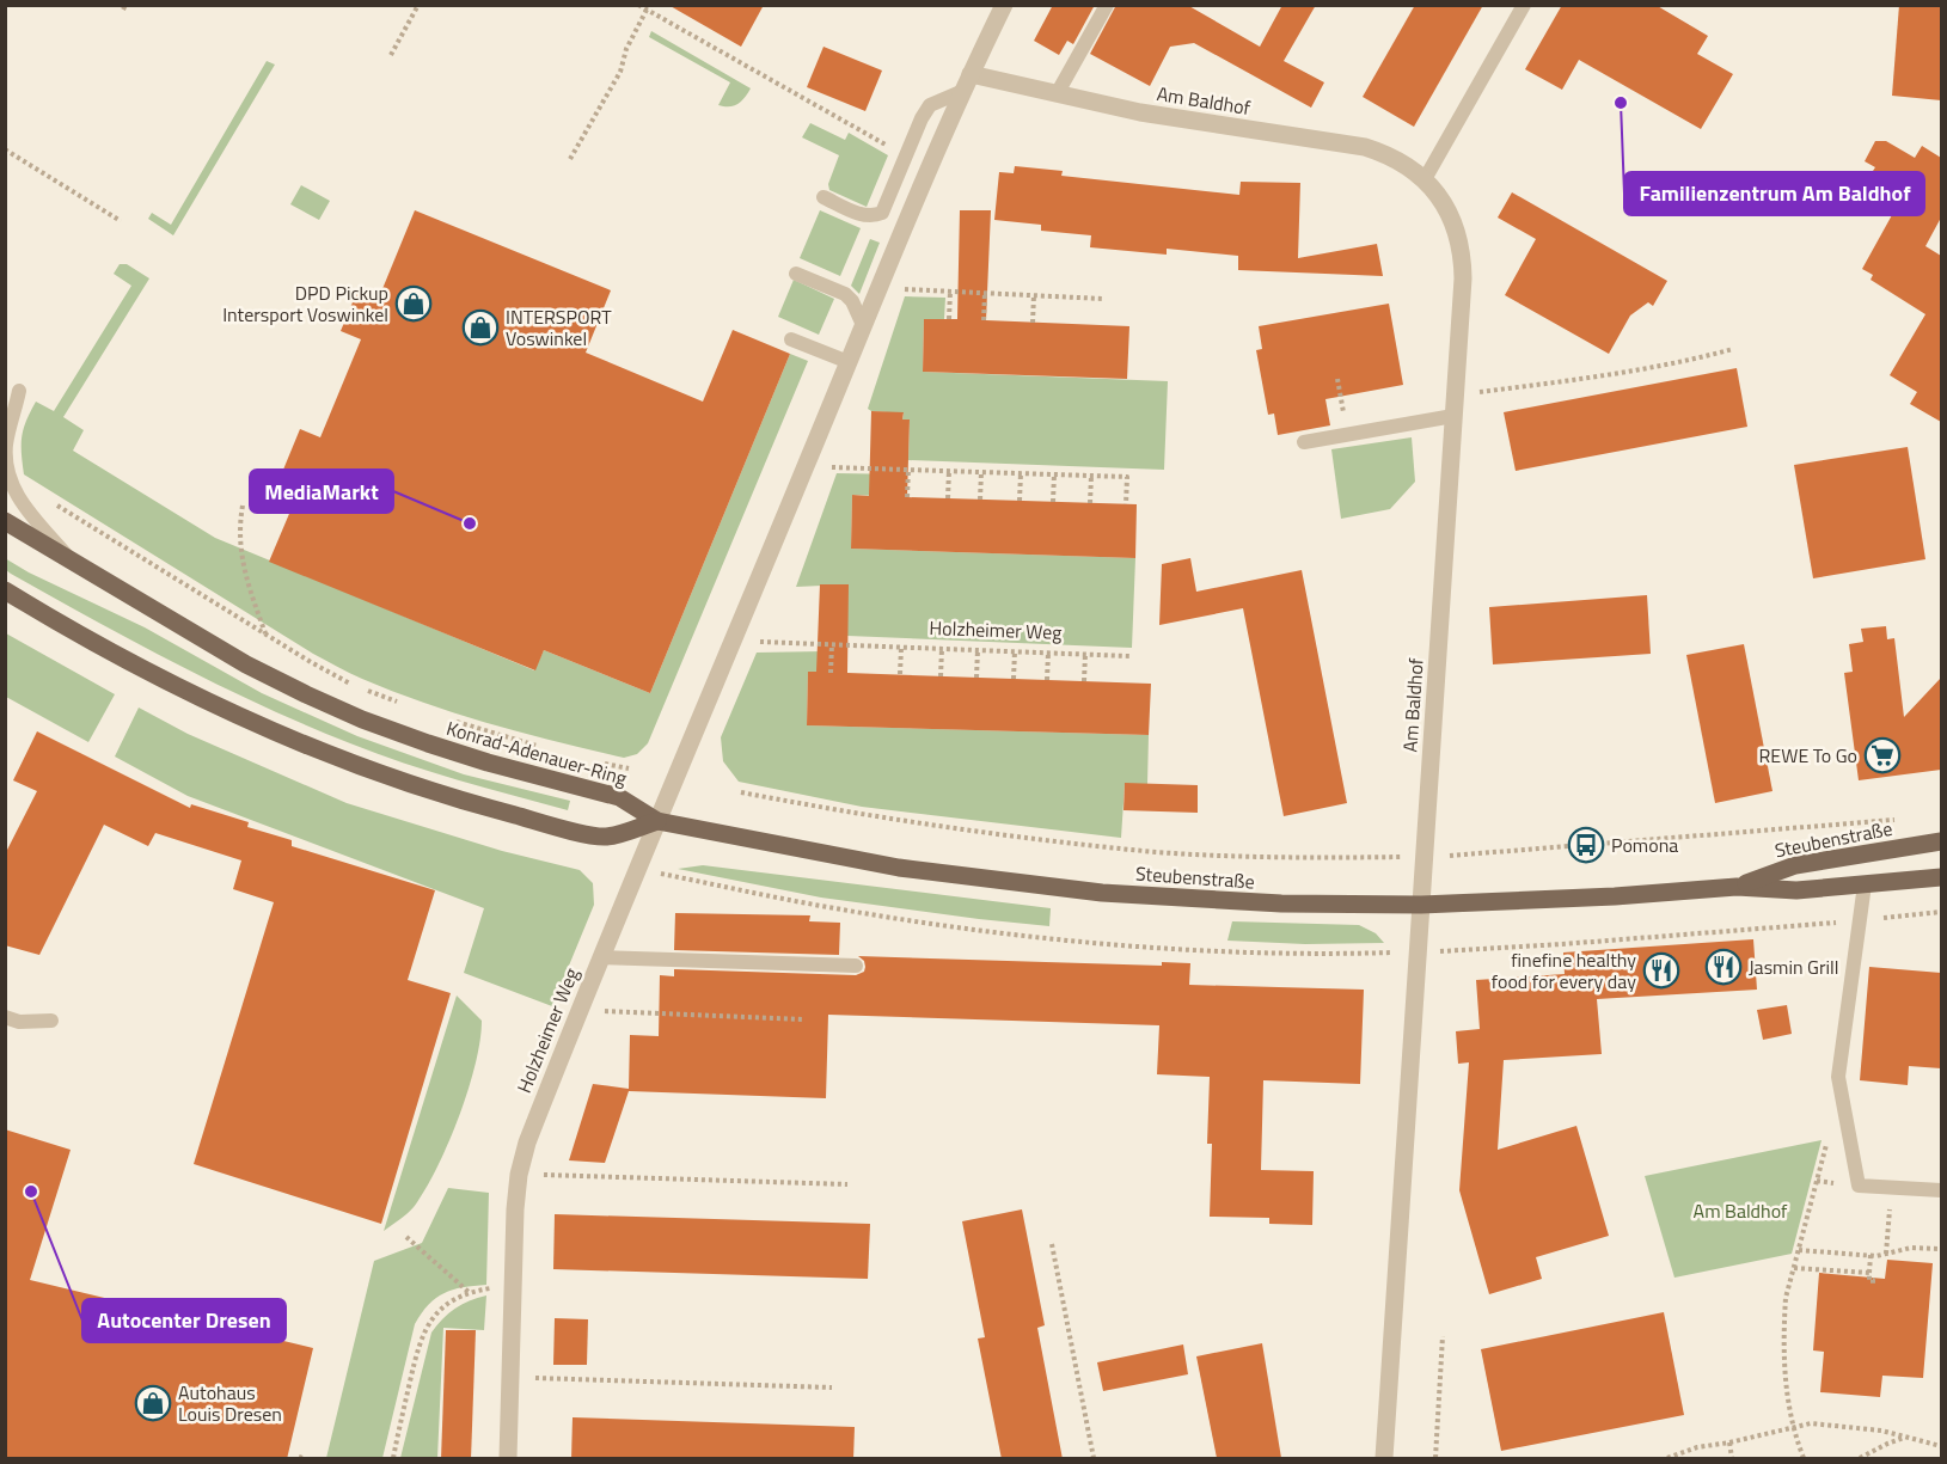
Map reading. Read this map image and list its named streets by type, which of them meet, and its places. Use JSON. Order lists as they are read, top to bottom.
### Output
{
  "streets": {
    "main road": ["Konrad-Adenauer-Ring", "Steubenstraße"],
    "street": ["Am Baldhof", "Holzheimer Weg"]
  },
  "crossings": [
    ["Am Baldhof", "Holzheimer Weg"],
    ["Am Baldhof", "Steubenstraße"],
    ["Holzheimer Weg", "Konrad-Adenauer-Ring"],
    ["Holzheimer Weg", "Steubenstraße"],
    ["Konrad-Adenauer-Ring", "Steubenstraße"]
  ],
  "parks": ["Am Baldhof"],
  "places": {
    "other": ["Familienzentrum Am Baldhof", "MediaMarkt", "Autocenter Dresen"],
    "shop": ["DPD Pickup Intersport Voswinkel", "INTERSPORT Voswinkel", "Autohaus Louis Dresen"],
    "supermarket": ["REWE To Go"],
    "bus stop": ["Pomona"],
    "restaurant": ["Jasmin Grill", "finefine healthy food for every day"]
  }
}
